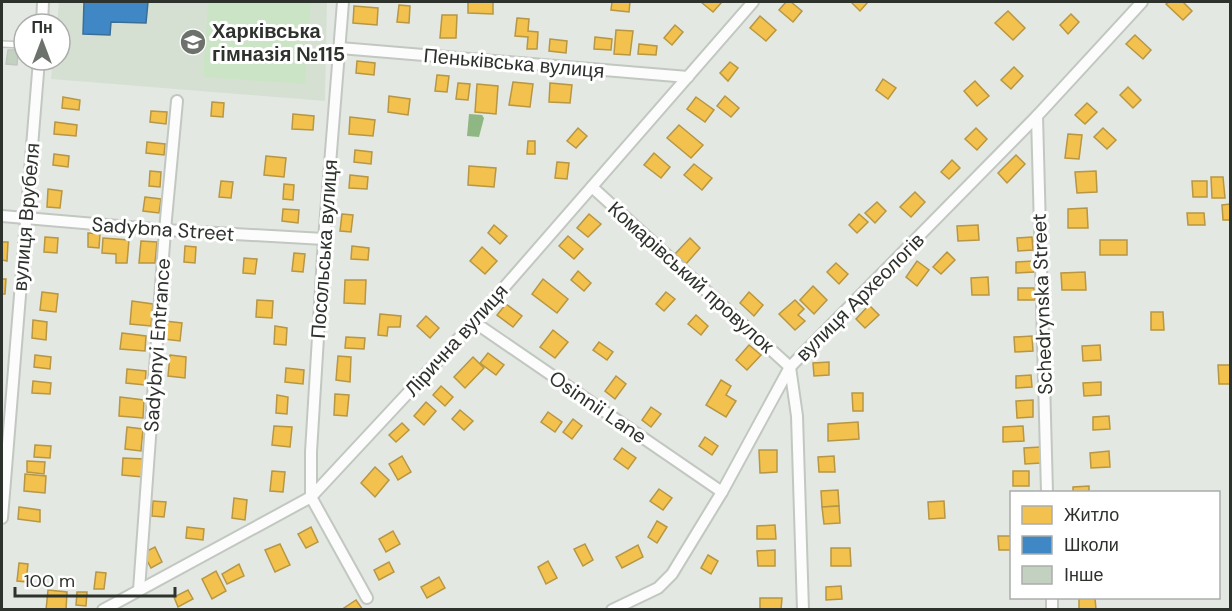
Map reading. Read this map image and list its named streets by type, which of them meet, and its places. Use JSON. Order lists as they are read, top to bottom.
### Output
{
  "streets": {
    "street": [
      "Пеньківська вулиця",
      "вулиця Врубеля",
      "Sadybna Street",
      "Посольська вулиця",
      "Комарівський провулок",
      "вулиця Археологів",
      "Schedrynska Street",
      "Лірична вулиця",
      "Sadybnyi Entrance",
      "Osinnii Lane"
    ]
  },
  "crossings": [
    ["Пеньківська вулиця", "Посольська вулиця"],
    ["Пеньківська вулиця", "Лірична вулиця"],
    ["вулиця Врубеля", "Sadybna Street"],
    ["Sadybna Street", "Посольська вулиця"],
    ["Sadybna Street", "Sadybnyi Entrance"],
    ["Посольська вулиця", "Лірична вулиця"],
    ["Комарівський провулок", "вулиця Археологів"],
    ["Комарівський провулок", "Лірична вулиця"],
    ["вулиця Археологів", "Schedrynska Street"],
    ["вулиця Археологів", "Osinnii Lane"],
    ["Лірична вулиця", "Sadybnyi Entrance"],
    ["Лірична вулиця", "Osinnii Lane"]
  ],
  "places": {
    "school or university": ["Харківська гімназія №115"]
  },
  "legend": ["Житло", "Школи", "Інше"],
  "scale_bar": "100 m",
  "north": "top"
}
